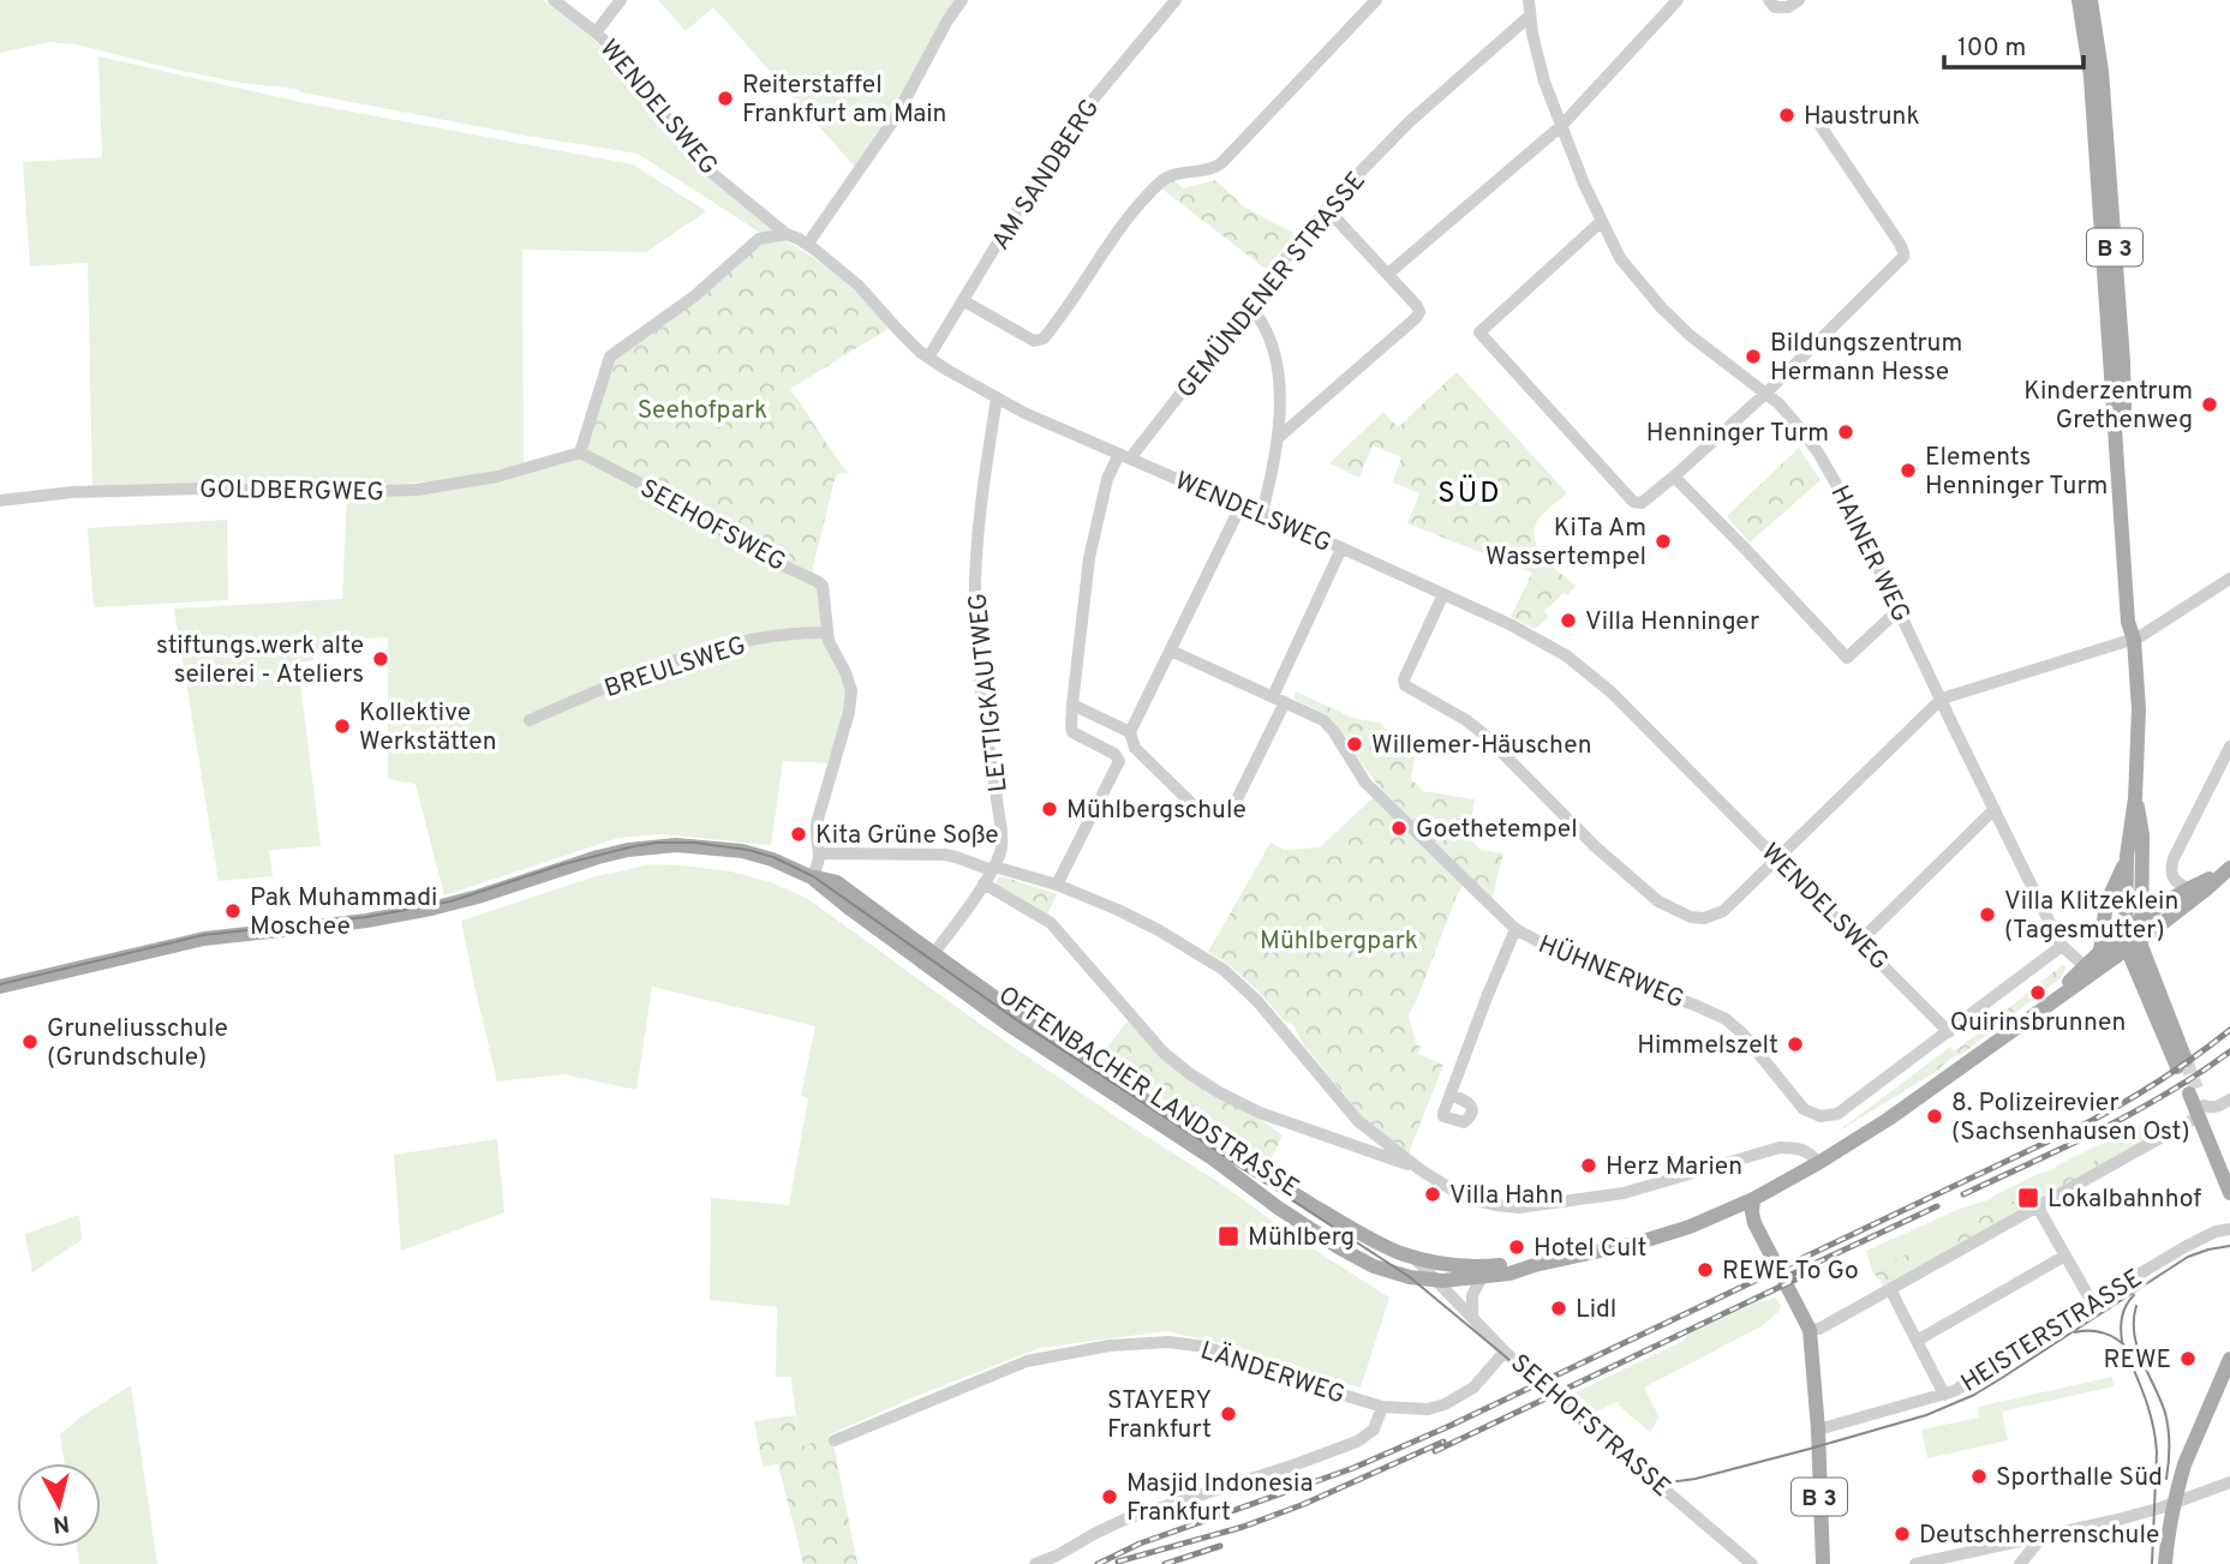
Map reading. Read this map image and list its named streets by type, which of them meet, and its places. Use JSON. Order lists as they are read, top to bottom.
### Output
{
  "streets": {
    "main road": ["B 3", "OFFENBACHER LANDSTRASSE"],
    "street": [
      "WENDELSWEG",
      "AM SANDBERG",
      "GEMÜNDENER STRASSE",
      "GOLDBERGWEG",
      "SEEHOFSWEG",
      "HAINER WEG",
      "BREULSWEG",
      "LETTIGKAUTWEG",
      "HÜHNERWEG",
      "HEISTERSTRASSE",
      "LÄNDERWEG",
      "SEEHOFSTRASSE"
    ]
  },
  "crossings": [
    ["WENDELSWEG", "AM SANDBERG"],
    ["WENDELSWEG", "GEMÜNDENER STRASSE"],
    ["WENDELSWEG", "LETTIGKAUTWEG"],
    ["WENDELSWEG", "HÜHNERWEG"],
    ["B 3", "OFFENBACHER LANDSTRASSE"],
    ["B 3", "HEISTERSTRASSE"],
    ["GEMÜNDENER STRASSE", "HAINER WEG"],
    ["GOLDBERGWEG", "SEEHOFSWEG"],
    ["SEEHOFSWEG", "BREULSWEG"],
    ["HAINER WEG", "HÜHNERWEG"],
    ["HAINER WEG", "OFFENBACHER LANDSTRASSE"],
    ["LETTIGKAUTWEG", "OFFENBACHER LANDSTRASSE"],
    ["OFFENBACHER LANDSTRASSE", "SEEHOFSTRASSE"],
    ["LÄNDERWEG", "SEEHOFSTRASSE"]
  ],
  "districts": ["SÜD"],
  "parks": ["Seehofpark", "Mühlbergpark"],
  "places": {
    "other": [
      "Reiterstaffel Frankfurt am Main",
      "Haustrunk",
      "Bildungszentrum Hermann Hesse",
      "Kinderzentrum Grethenweg",
      "Henninger Turm",
      "Elements Henninger Turm",
      "KiTa Am Wassertempel",
      "Villa Henninger",
      "stiftungs.werk alte seilerei - Ateliers",
      "Kollektive Werkstätten",
      "Willemer-Häuschen",
      "Mühlbergschule",
      "Goethetempel",
      "Kita Grüne Soße",
      "Pak Muhammadi Moschee",
      "Villa Klitzeklein (Tagesmutter)",
      "Quirinsbrunnen",
      "Gruneliusschule (Grundschule)",
      "Himmelszelt",
      "8. Polizeirevier (Sachsenhausen Ost)",
      "Herz Marien",
      "Villa Hahn",
      "Hotel Cult",
      "REWE To Go",
      "Lidl",
      "REWE",
      "STAYERY Frankfurt",
      "Sporthalle Süd",
      "Masjid Indonesia Frankfurt",
      "Deutschherrenschule"
    ],
    "transit": ["Lokalbahnhof", "Mühlberg"]
  },
  "scale_bar": "100 m",
  "north": "bottom"
}
